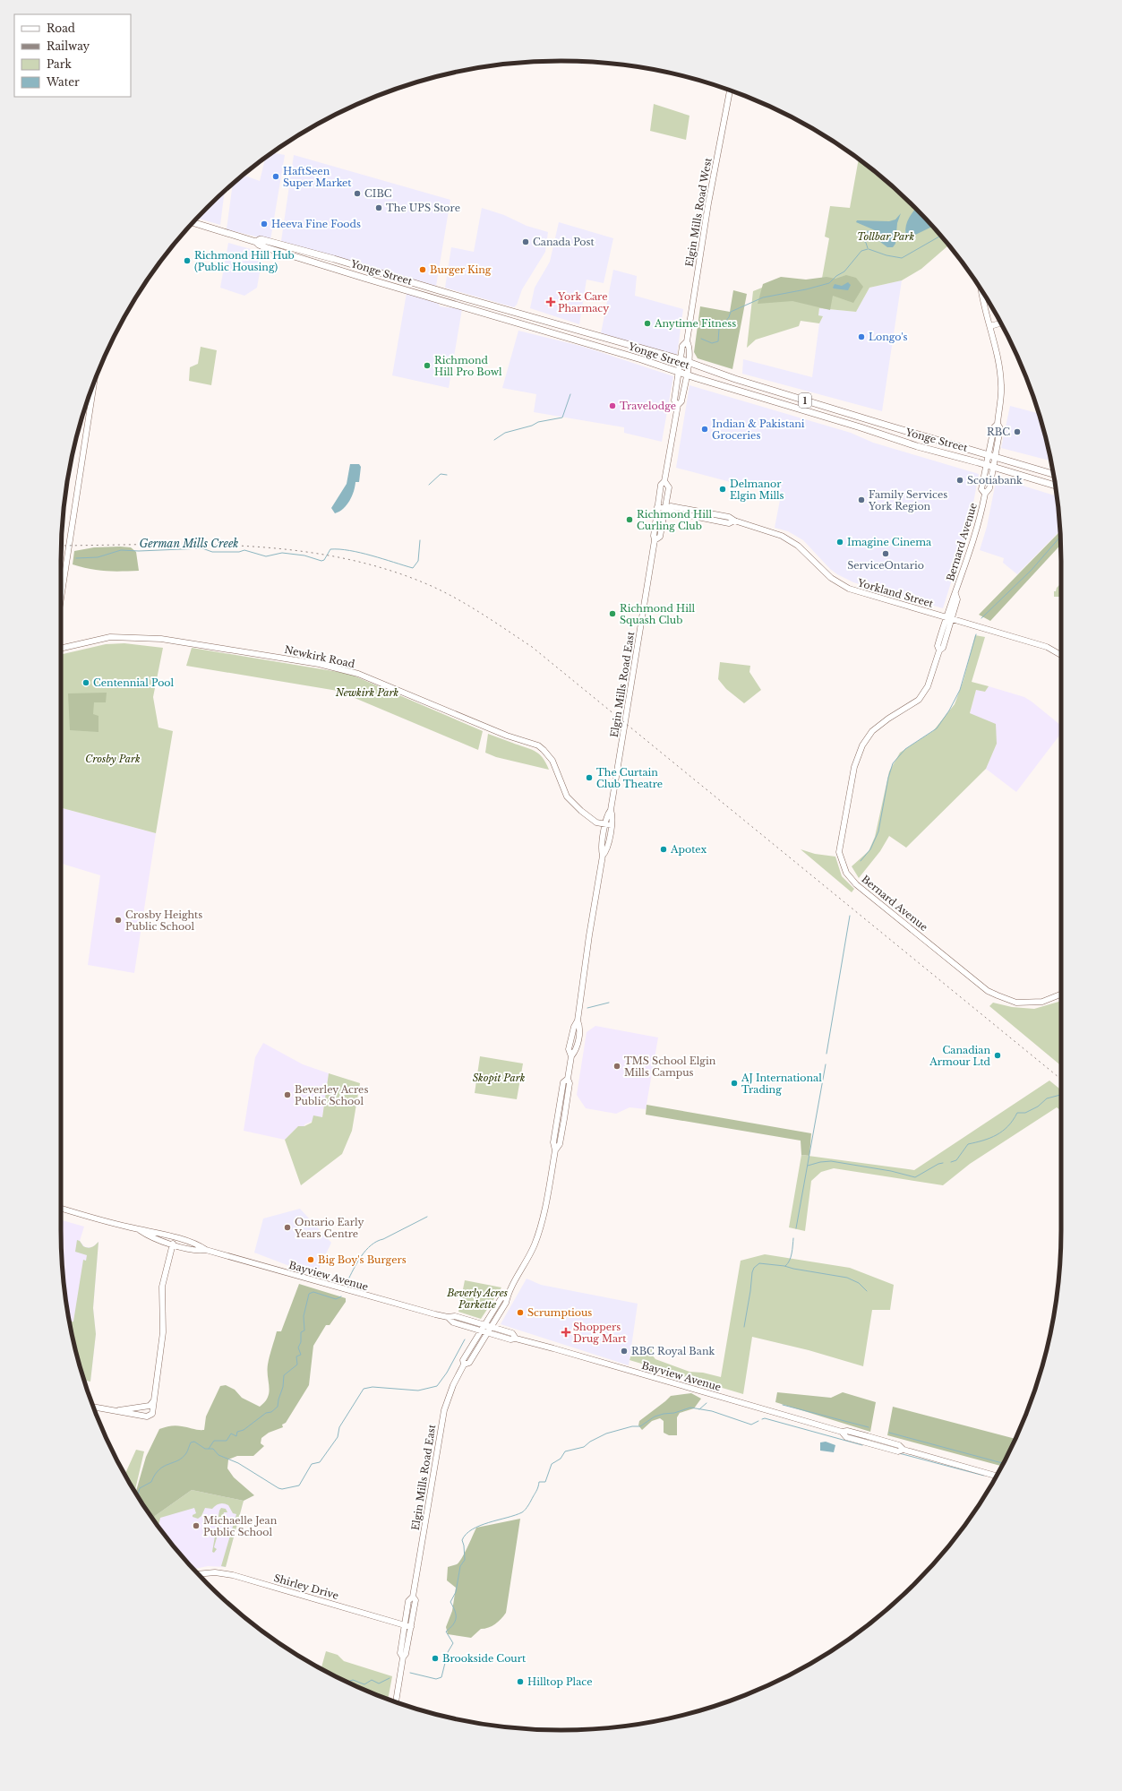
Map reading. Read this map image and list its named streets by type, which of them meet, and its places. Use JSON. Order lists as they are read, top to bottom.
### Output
{
  "streets": {
    "main road": [
      "Elgin Mills Road West",
      "Yonge Street",
      "1",
      "Bernard Avenue",
      "Yorkland Street",
      "Newkirk Road",
      "Elgin Mills Road East",
      "Bayview Avenue",
      "Shirley Drive"
    ]
  },
  "crossings": [
    ["Elgin Mills Road West", "Yonge Street"],
    ["Elgin Mills Road West", "Elgin Mills Road East"],
    ["Yonge Street", "Bernard Avenue"],
    ["Yonge Street", "Elgin Mills Road East"],
    ["Bernard Avenue", "Yorkland Street"],
    ["Yorkland Street", "Elgin Mills Road East"],
    ["Newkirk Road", "Elgin Mills Road East"],
    ["Elgin Mills Road East", "Bayview Avenue"],
    ["Elgin Mills Road East", "Shirley Drive"]
  ],
  "water": ["German Mills Creek"],
  "parks": [
    "Tollbar Park",
    "Newkirk Park",
    "Crosby Park",
    "Skopit Park",
    "Beverly Acres Parkette"
  ],
  "places": {
    "other": [
      "HaftSeen Super Market",
      "CIBC",
      "The UPS Store",
      "Heeva Fine Foods",
      "Canada Post",
      "Richmond Hill Hub (Public Housing)",
      "Burger King",
      "Anytime Fitness",
      "Longo's",
      "Richmond Hill Pro Bowl",
      "Travelodge",
      "Indian & Pakistani Groceries",
      "RBC",
      "Scotiabank",
      "Delmanor Elgin Mills",
      "Family Services York Region",
      "Richmond Hill Curling Club",
      "Imagine Cinema",
      "ServiceOntario",
      "Richmond Hill Squash Club",
      "Centennial Pool",
      "The Curtain Club Theatre",
      "Apotex",
      "Crosby Heights Public School",
      "Canadian Armour Ltd",
      "TMS School Elgin Mills Campus",
      "AJ International Trading",
      "Beverley Acres Public School",
      "Ontario Early Years Centre",
      "Big Boy's Burgers",
      "Scrumptious",
      "RBC Royal Bank",
      "Michaelle Jean Public School",
      "Brookside Court",
      "Hilltop Place"
    ],
    "health": ["York Care Pharmacy", "Shoppers Drug Mart"]
  },
  "legend": [
    "Road",
    "Railway",
    "Park",
    "Water"
  ]
}
